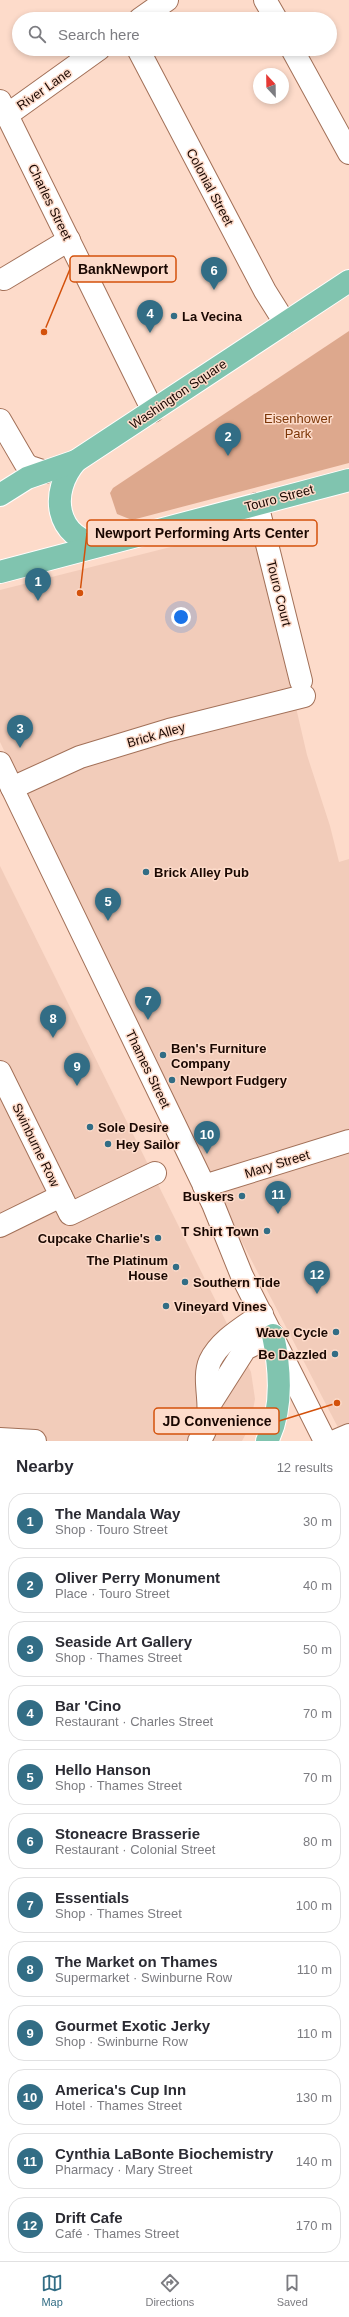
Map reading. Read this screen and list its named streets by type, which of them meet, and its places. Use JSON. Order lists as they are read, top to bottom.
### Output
{
  "streets": {
    "main road": ["Washington Square", "Touro Street"],
    "street": [
      "River Lane",
      "Colonial Street",
      "Charles Street",
      "Touro Court",
      "Brick Alley",
      "Thames Street",
      "Swinburne Row",
      "Mary Street"
    ]
  },
  "crossings": [
    ["River Lane", "Charles Street"],
    ["Colonial Street", "Washington Square"],
    ["Charles Street", "Washington Square"],
    ["Touro Street", "Touro Court"],
    ["Touro Court", "Brick Alley"],
    ["Brick Alley", "Thames Street"],
    ["Thames Street", "Mary Street"]
  ],
  "parks": ["Eisenhower Park"],
  "places": [
    "La Vecina",
    "BankNewport",
    "Newport Performing Arts Center",
    "Brick Alley Pub",
    "Ben's Furniture Company",
    "Newport Fudgery",
    "Sole Desire",
    "Hey Sailor",
    "Buskers",
    "T Shirt Town",
    "Cupcake Charlie's",
    "The Platinum House",
    "Southern Tide",
    "Vineyard Vines",
    "Wave Cycle",
    "Be Dazzled",
    "JD Convenience"
  ],
  "north": "top",
  "page": {
    "search": "Search here",
    "pins": [
      "6",
      "4",
      "2",
      "1",
      "3",
      "5",
      "7",
      "8",
      "9",
      "10",
      "11",
      "12"
    ],
    "heading": ["Nearby", "12 results"],
    "list": [
      {
        "mark": "1",
        "name": "The Mandala Way",
        "note": "Shop · Touro Street",
        "value": "30 m"
      },
      {
        "mark": "2",
        "name": "Oliver Perry Monument",
        "note": "Place · Touro Street",
        "value": "40 m"
      },
      {
        "mark": "3",
        "name": "Seaside Art Gallery",
        "note": "Shop · Thames Street",
        "value": "50 m"
      },
      {
        "mark": "4",
        "name": "Bar 'Cino",
        "note": "Restaurant · Charles Street",
        "value": "70 m"
      },
      {
        "mark": "5",
        "name": "Hello Hanson",
        "note": "Shop · Thames Street",
        "value": "70 m"
      },
      {
        "mark": "6",
        "name": "Stoneacre Brasserie",
        "note": "Restaurant · Colonial Street",
        "value": "80 m"
      },
      {
        "mark": "7",
        "name": "Essentials",
        "note": "Shop · Thames Street",
        "value": "100 m"
      },
      {
        "mark": "8",
        "name": "The Market on Thames",
        "note": "Supermarket · Swinburne Row",
        "value": "110 m"
      },
      {
        "mark": "9",
        "name": "Gourmet Exotic Jerky",
        "note": "Shop · Swinburne Row",
        "value": "110 m"
      },
      {
        "mark": "10",
        "name": "America's Cup Inn",
        "note": "Hotel · Thames Street",
        "value": "130 m"
      },
      {
        "mark": "11",
        "name": "Cynthia LaBonte Biochemistry",
        "note": "Pharmacy · Mary Street",
        "value": "140 m"
      },
      {
        "mark": "12",
        "name": "Drift Cafe",
        "note": "Café · Thames Street",
        "value": "170 m"
      }
    ],
    "nav": ["Map", "Directions", "Saved"]
  }
}
